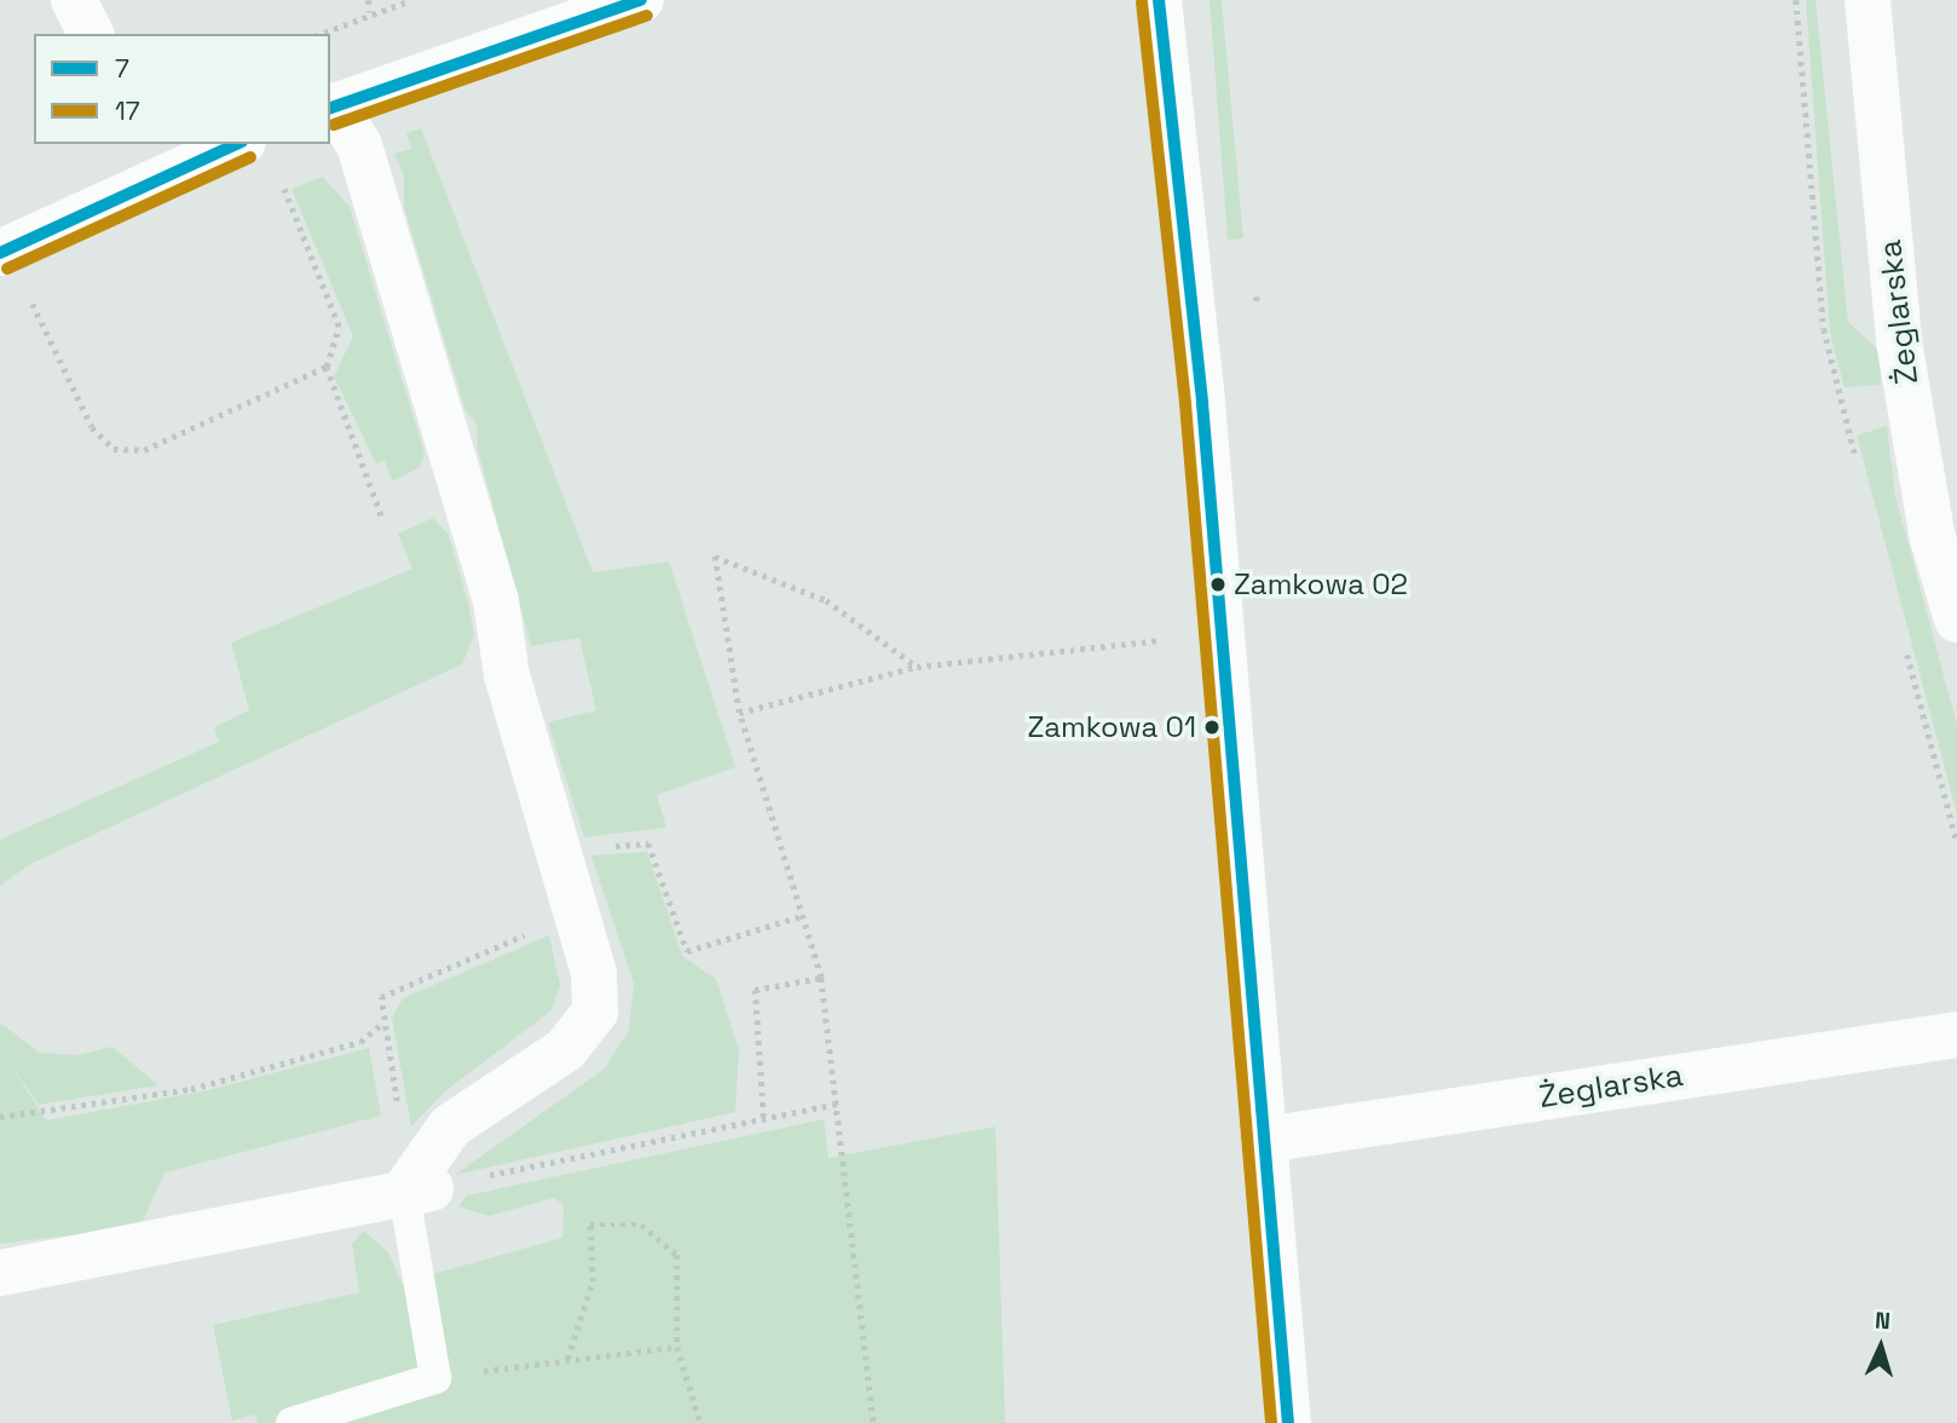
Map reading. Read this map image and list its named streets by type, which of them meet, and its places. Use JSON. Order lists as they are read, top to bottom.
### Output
{
  "streets": {
    "street": ["Żeglarska"]
  },
  "places": ["Zamkowa 02", "Zamkowa 01"],
  "lines": ["transit line 7", "transit line 17"],
  "legend": ["7", "17"],
  "north": "top"
}
